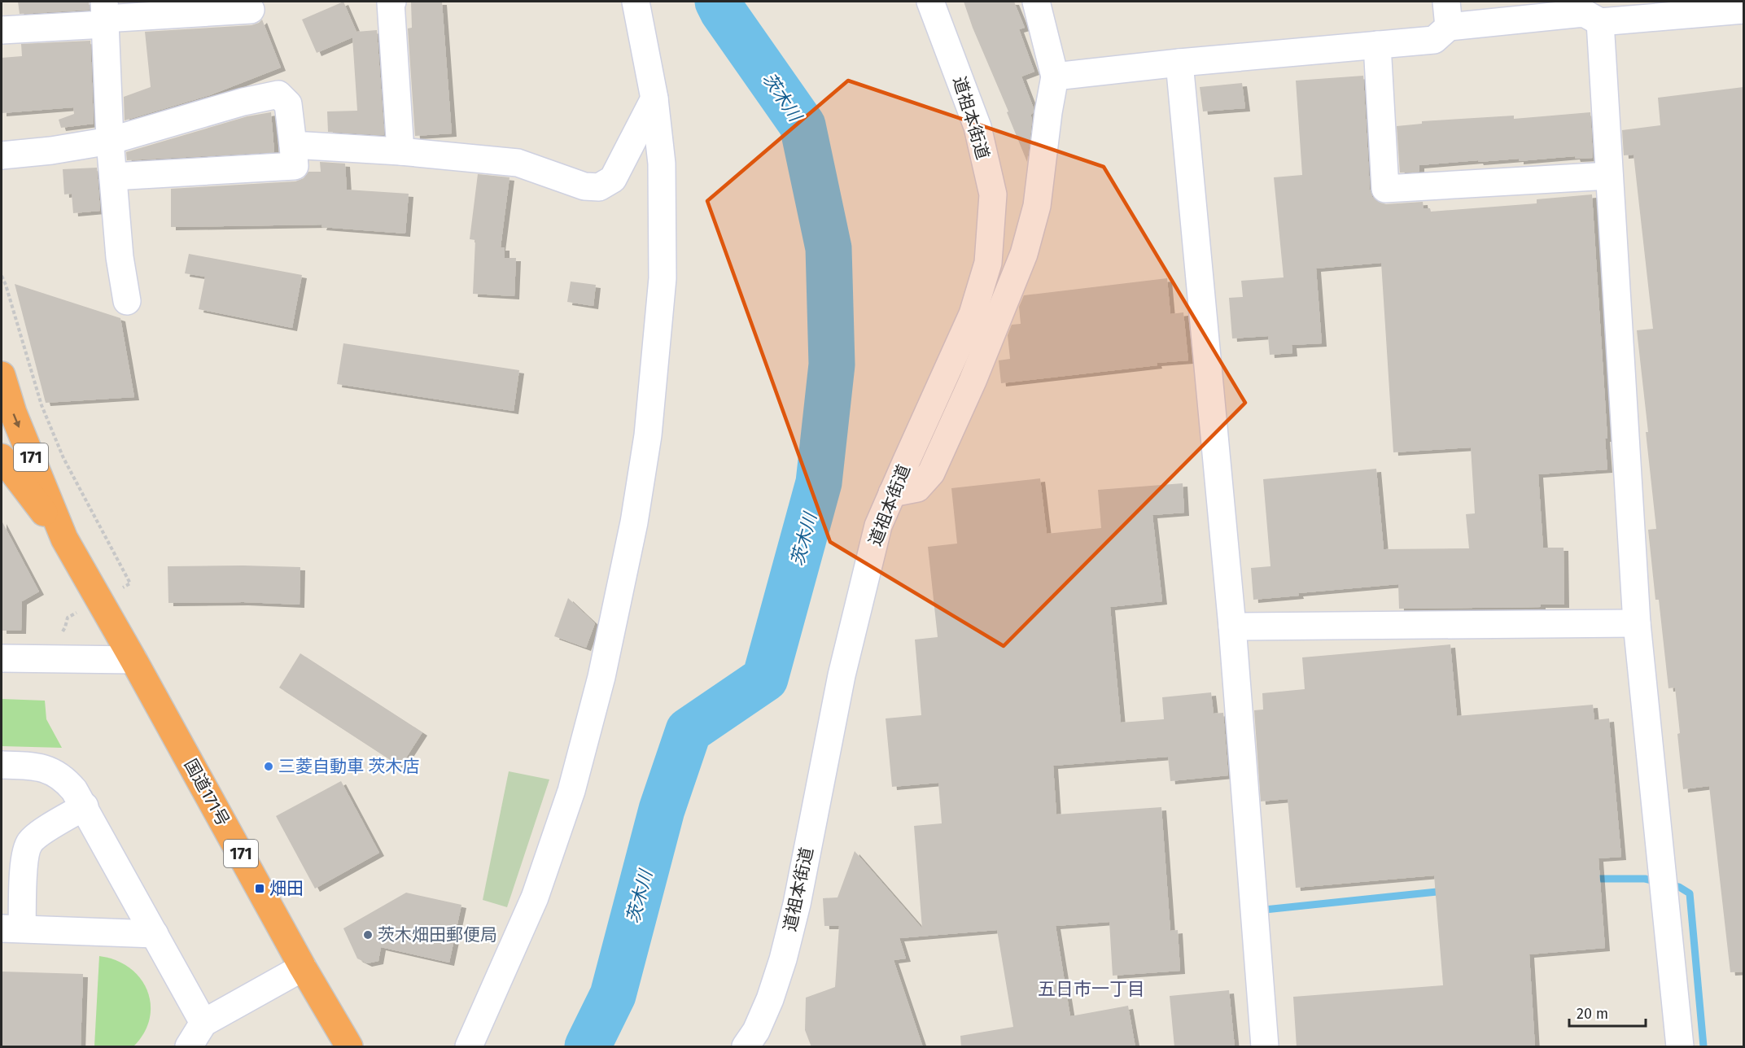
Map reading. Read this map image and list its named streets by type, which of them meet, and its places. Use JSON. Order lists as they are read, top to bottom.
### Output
{
  "streets": {
    "highway": ["171", "国道171号"],
    "street": ["道祖本街道"]
  },
  "districts": ["五日市一丁目"],
  "water": ["茨木川"],
  "places": {
    "other": ["三菱自動車 茨木店", "茨木畑田郵便局"],
    "transit": ["畑田"]
  },
  "scale_bar": "20 m"
}
